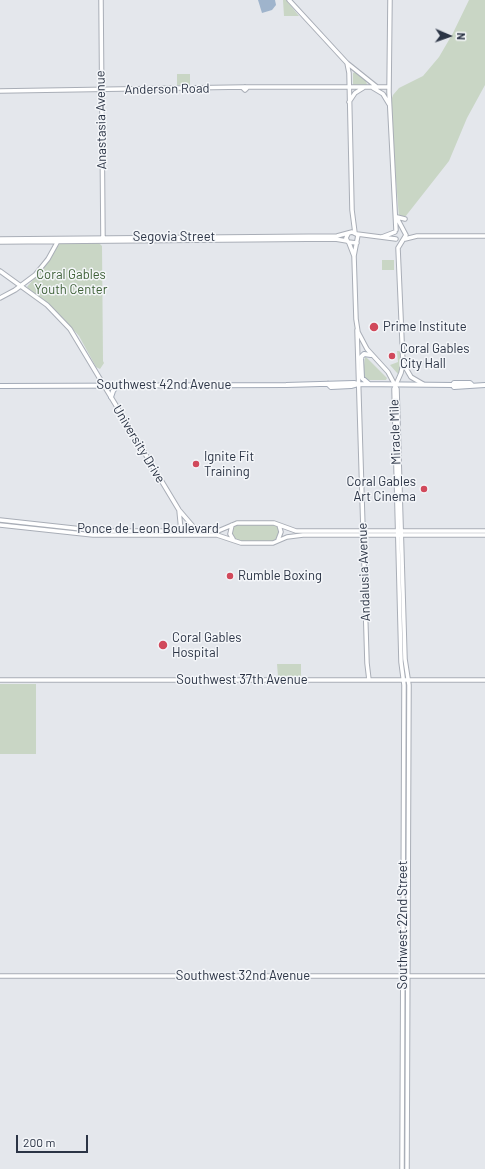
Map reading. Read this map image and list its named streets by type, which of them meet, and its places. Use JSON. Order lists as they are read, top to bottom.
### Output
{
  "streets": {
    "main road": ["Southwest 42nd Avenue"],
    "street": [
      "Anderson Road",
      "Anastasia Avenue",
      "Segovia Street",
      "Miracle Mile",
      "University Drive",
      "Ponce de Leon Boulevard",
      "Andalusia Avenue",
      "Southwest 37th Avenue",
      "Southwest 22nd Street",
      "Southwest 32nd Avenue"
    ]
  },
  "crossings": [
    ["Anderson Road", "Anastasia Avenue"],
    ["Anastasia Avenue", "Segovia Street"],
    ["Southwest 42nd Avenue", "Miracle Mile"],
    ["Southwest 42nd Avenue", "University Drive"],
    ["Southwest 42nd Avenue", "Andalusia Avenue"],
    ["Miracle Mile", "Ponce de Leon Boulevard"],
    ["Miracle Mile", "Southwest 37th Avenue"],
    ["Miracle Mile", "Southwest 22nd Street"],
    ["University Drive", "Ponce de Leon Boulevard"],
    ["Ponce de Leon Boulevard", "Andalusia Avenue"],
    ["Andalusia Avenue", "Southwest 37th Avenue"],
    ["Southwest 37th Avenue", "Southwest 22nd Street"],
    ["Southwest 22nd Street", "Southwest 32nd Avenue"]
  ],
  "parks": ["Coral Gables Youth Center"],
  "places": [
    "Prime Institute",
    "Coral Gables City Hall",
    "Ignite Fit Training",
    "Coral Gables Art Cinema",
    "Rumble Boxing",
    "Coral Gables Hospital"
  ],
  "scale_bar": "200 m",
  "north": "right"
}
